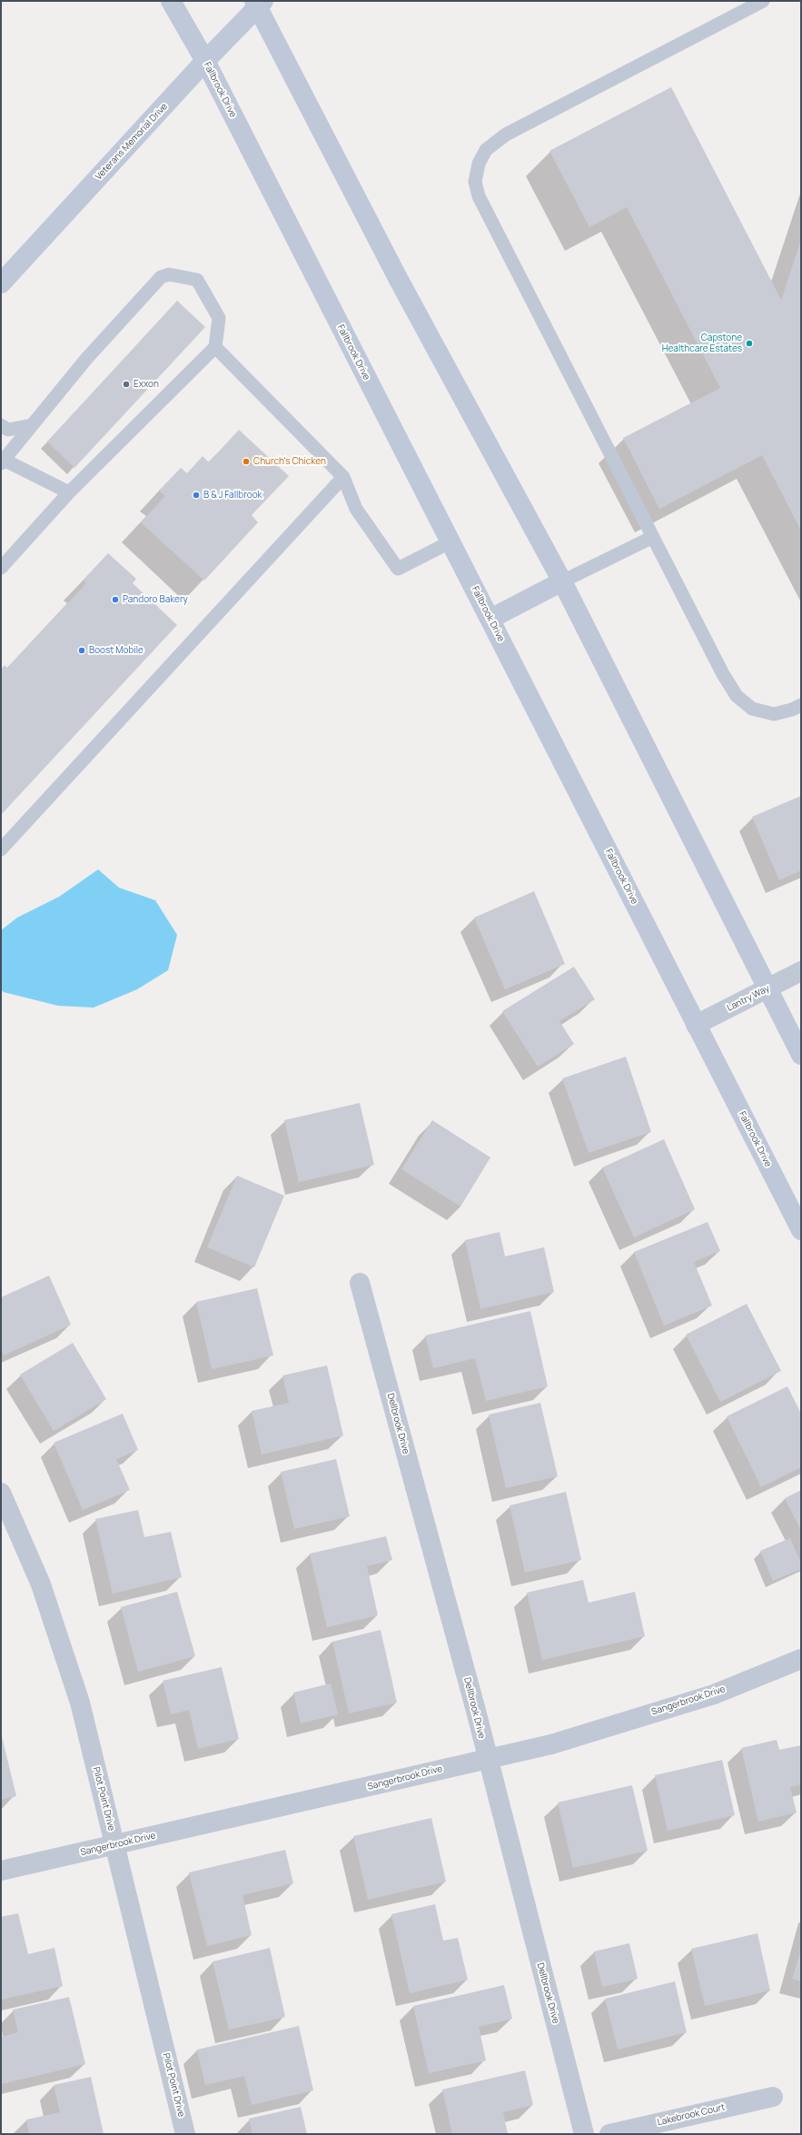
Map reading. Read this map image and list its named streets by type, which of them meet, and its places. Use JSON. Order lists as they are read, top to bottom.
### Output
{
  "streets": {
    "main road": ["Fallbrook Drive", "Veterans Memorial Drive"],
    "street": [
      "Lantry Way",
      "Dellbrook Drive",
      "Sangerbrook Drive",
      "Pilot Point Drive",
      "Lakebrook Court"
    ]
  },
  "crossings": [
    ["Fallbrook Drive", "Veterans Memorial Drive"],
    ["Fallbrook Drive", "Lantry Way"],
    ["Dellbrook Drive", "Sangerbrook Drive"],
    ["Sangerbrook Drive", "Pilot Point Drive"]
  ],
  "places": [
    "Capstone Healthcare Estates",
    "Exxon",
    "Church's Chicken",
    "B & J Fallbrook",
    "Pandoro Bakery",
    "Boost Mobile"
  ]
}
